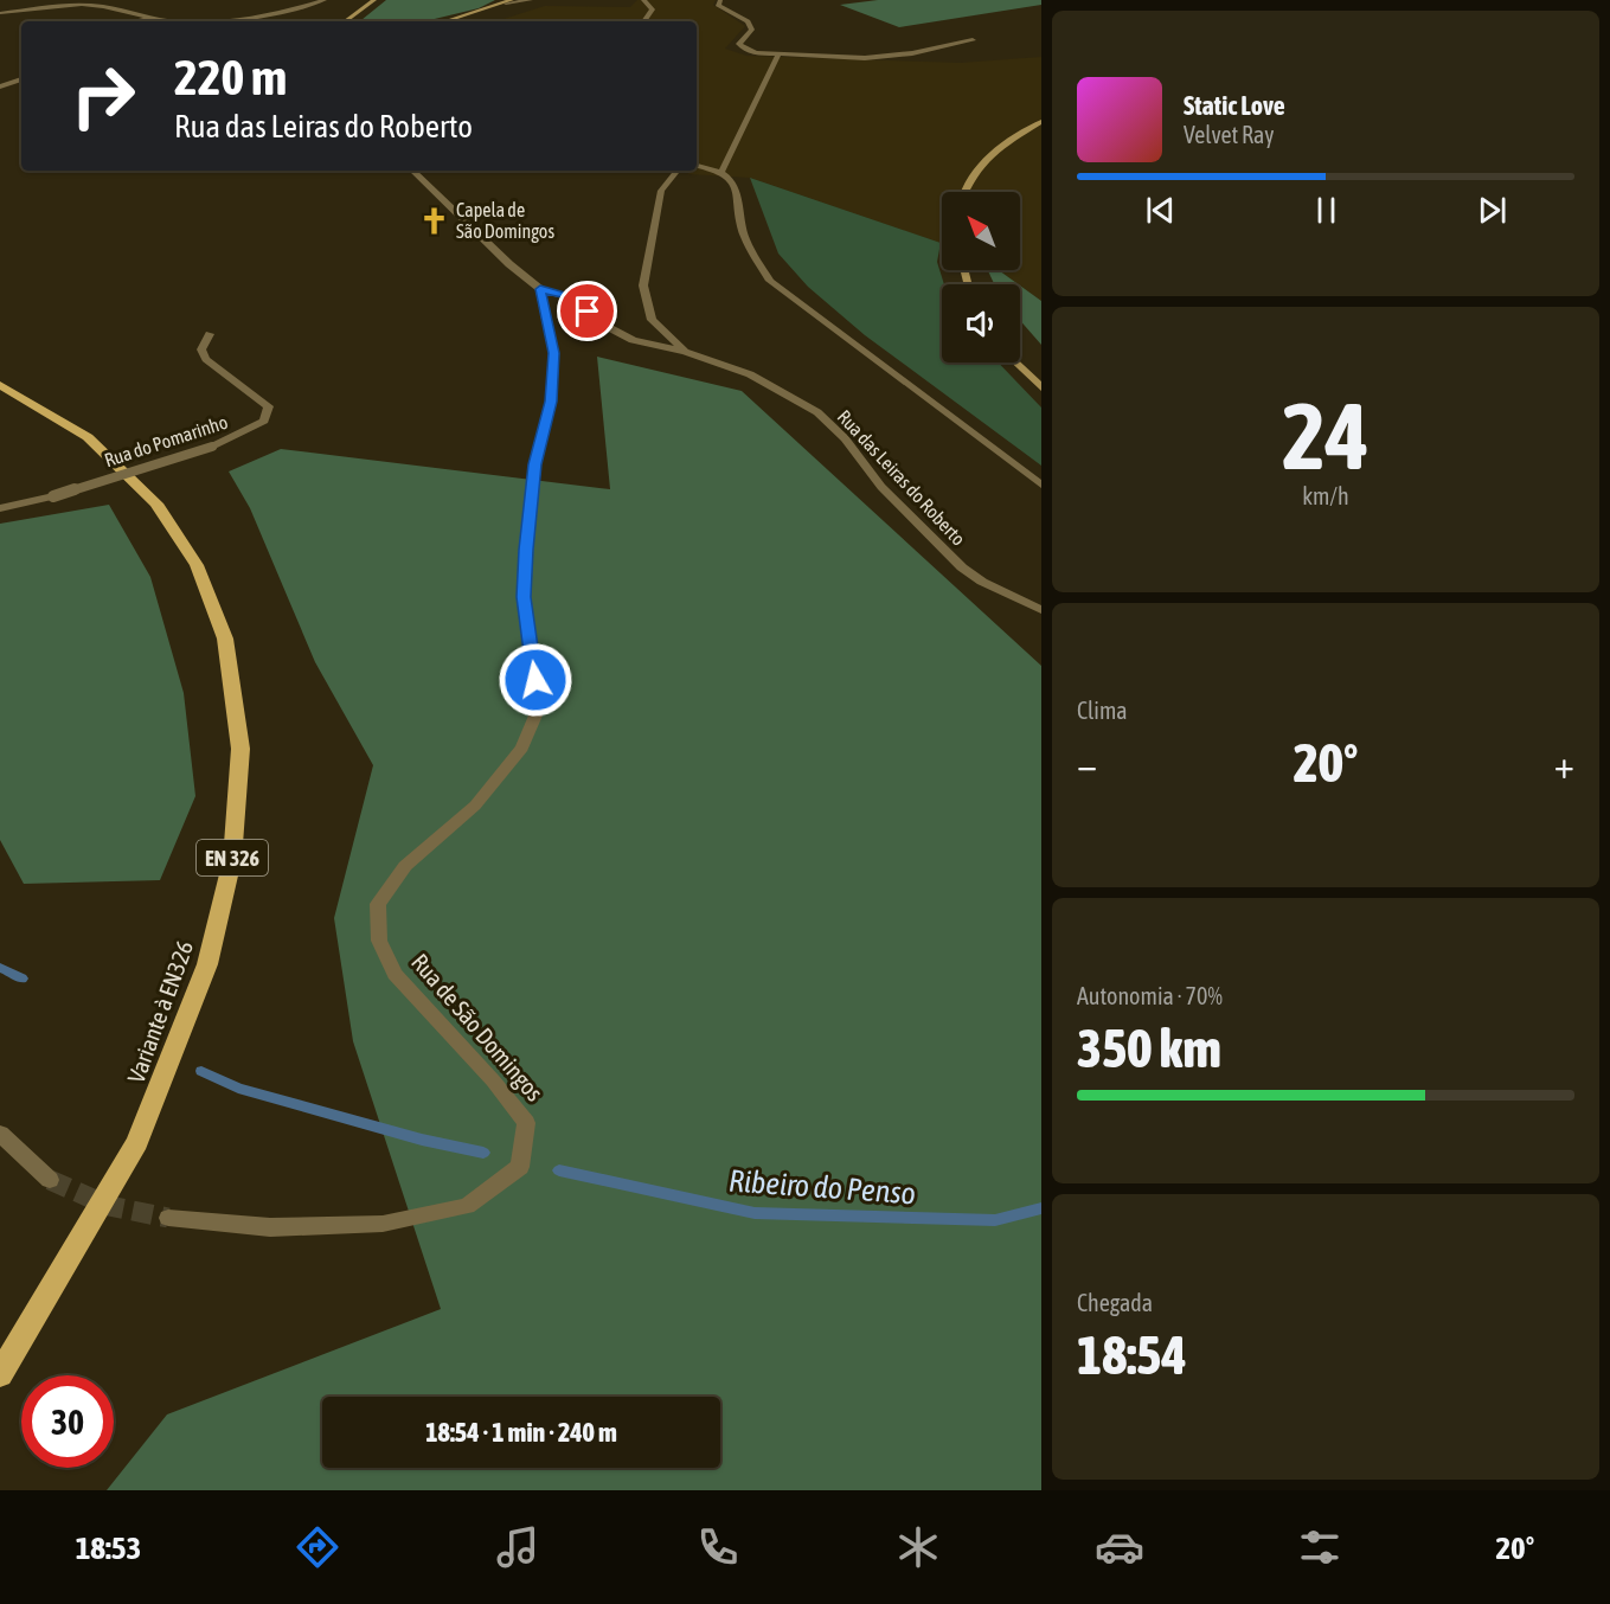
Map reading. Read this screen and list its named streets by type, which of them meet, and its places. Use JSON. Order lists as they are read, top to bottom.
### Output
{
  "streets": {
    "main road": ["EN 326", "Variante à EN326"],
    "street": ["Rua do Pomarinho", "Rua das Leiras do Roberto", "Rua de São Domingos"]
  },
  "crossings": [
    ["Rua das Leiras do Roberto", "Rua de São Domingos"]
  ],
  "water": ["Ribeiro do Penso"],
  "places": {
    "church": ["Capela de São Domingos"]
  },
  "north": "top left",
  "page": {
    "turn": ["220 m", "Rua das Leiras do Roberto"],
    "song": ["Static Love", "Velvet Ray"],
    "tile": [
      ["24", "km/h"],
      "Clima",
      ["Autonomia · 70%", "350 km"],
      ["Chegada", "18:54"]
    ],
    "heat": ["−", "20°", "+"],
    "limit": "30",
    "trip": "18:54 · 1 min · 240 m",
    "tabs": ["18:53", "20°"]
  }
}
